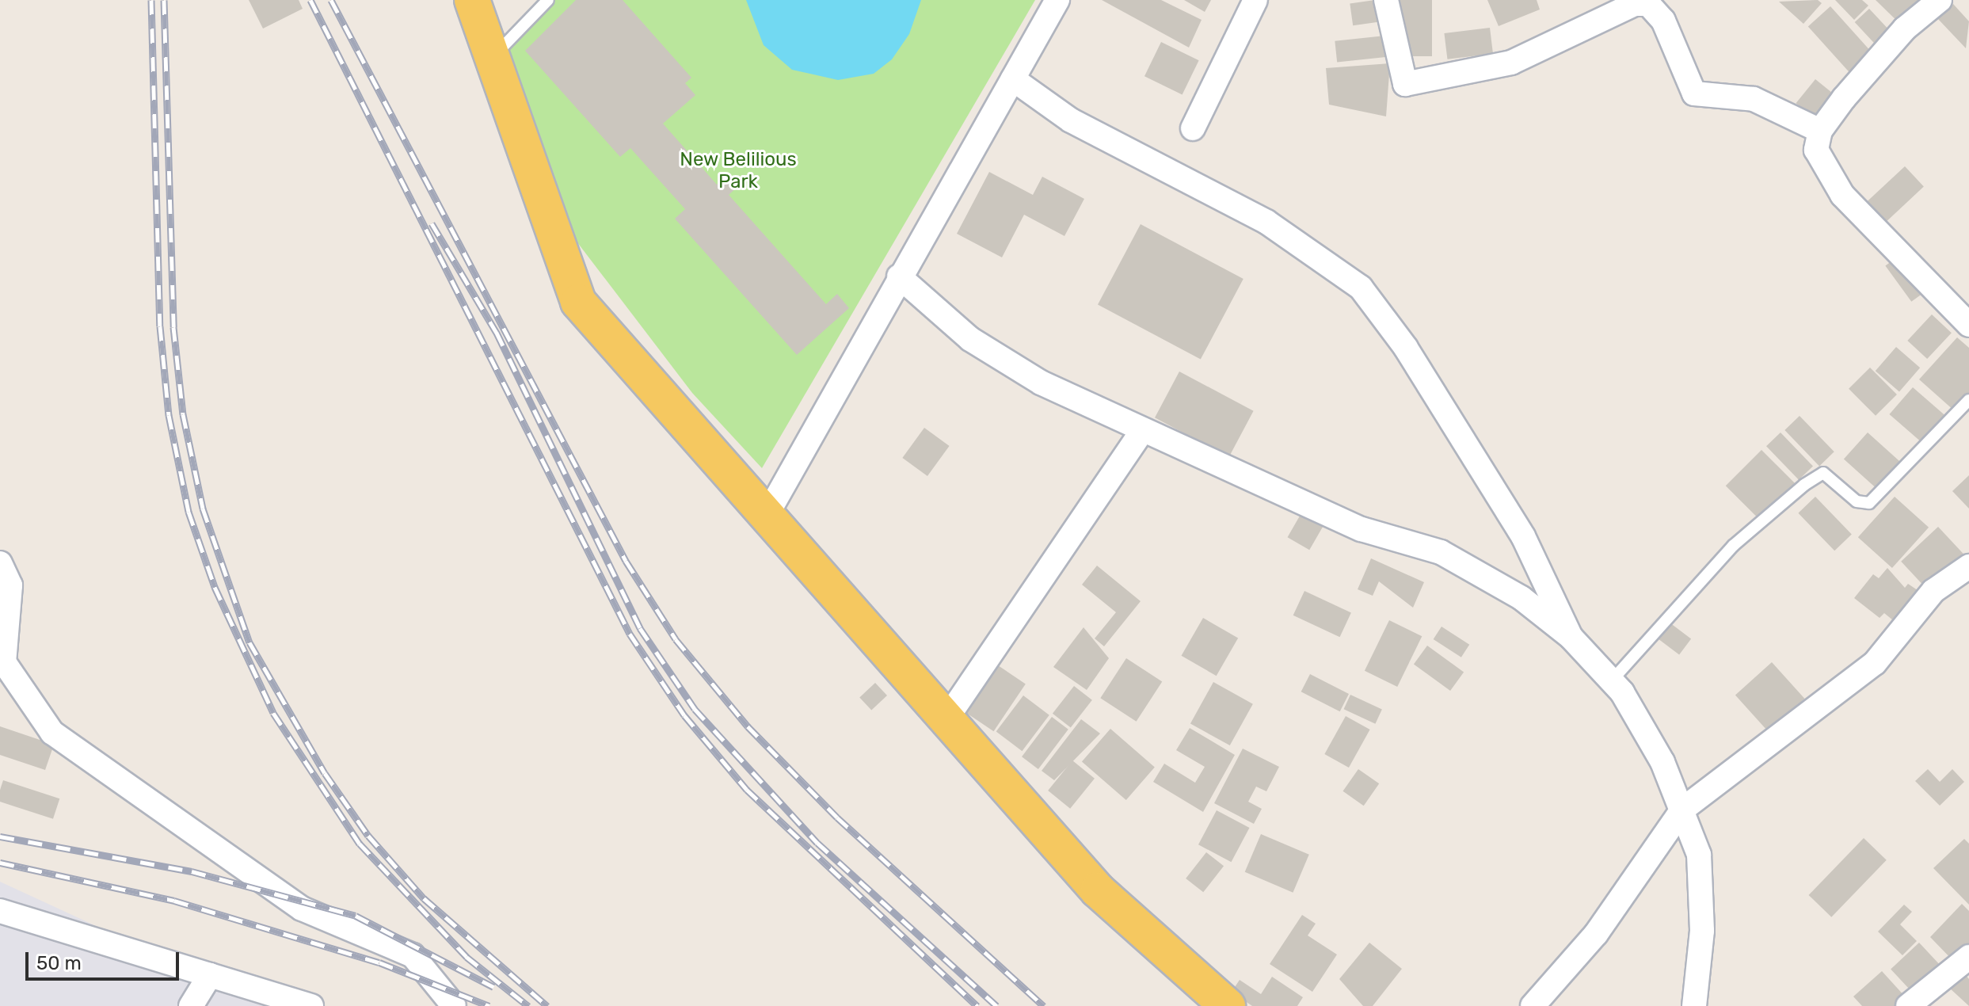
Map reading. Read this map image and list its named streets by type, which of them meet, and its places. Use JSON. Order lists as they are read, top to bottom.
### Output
{
  "parks": ["New Belilious Park"],
  "scale_bar": "50 m"
}
